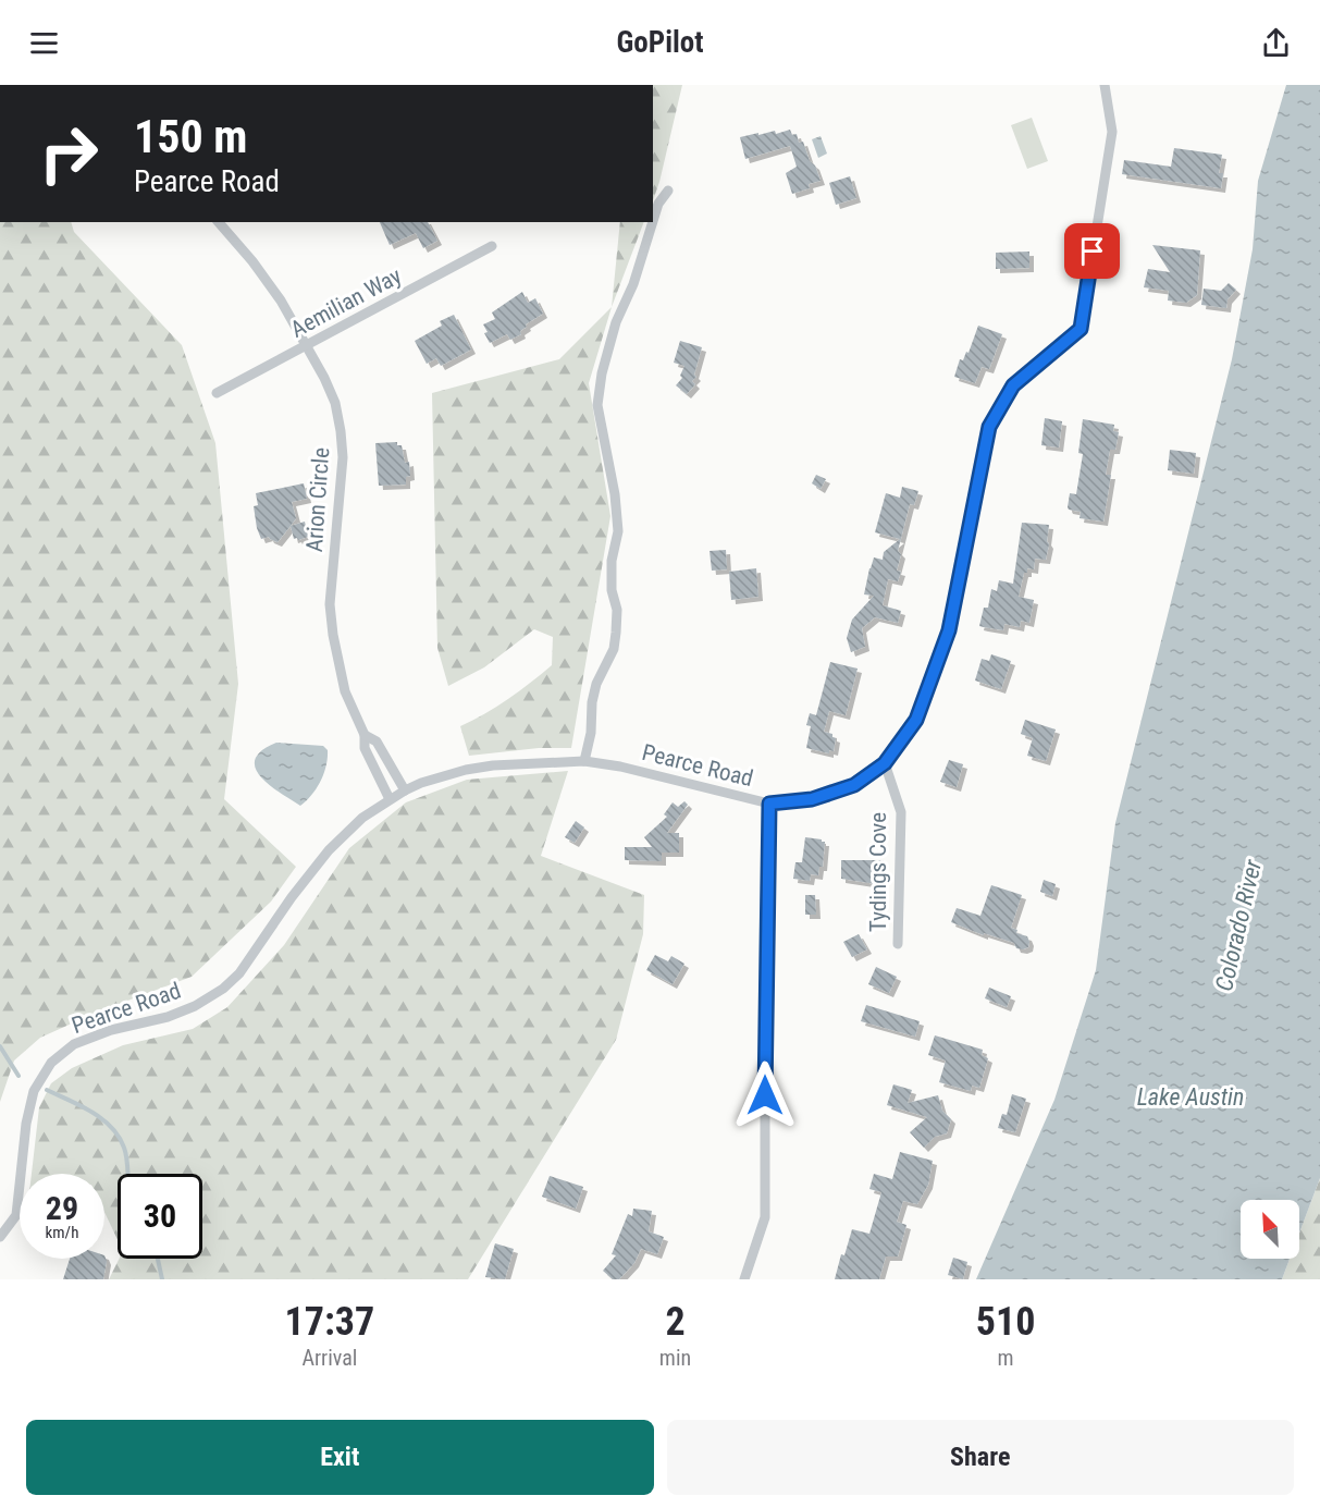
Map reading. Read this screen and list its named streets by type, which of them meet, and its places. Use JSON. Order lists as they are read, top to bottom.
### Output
{
  "streets": {
    "street": [
      "Aemilian Way",
      "Arion Circle",
      "Pearce Road",
      "Tydings Cove"
    ]
  },
  "crossings": [
    ["Aemilian Way", "Arion Circle"],
    ["Arion Circle", "Pearce Road"],
    ["Pearce Road", "Tydings Cove"]
  ],
  "water": ["Colorado River", "Lake Austin"],
  "north": "top left",
  "page": {
    "header": "GoPilot",
    "turn": ["150 m", "Pearce Road"],
    "speed": "29 km/h",
    "limit": "30",
    "eta": [
      "17:37",
      "Arrival",
      "2",
      "min",
      "510",
      "m"
    ],
    "buttons": ["Exit", "Share"]
  }
}
